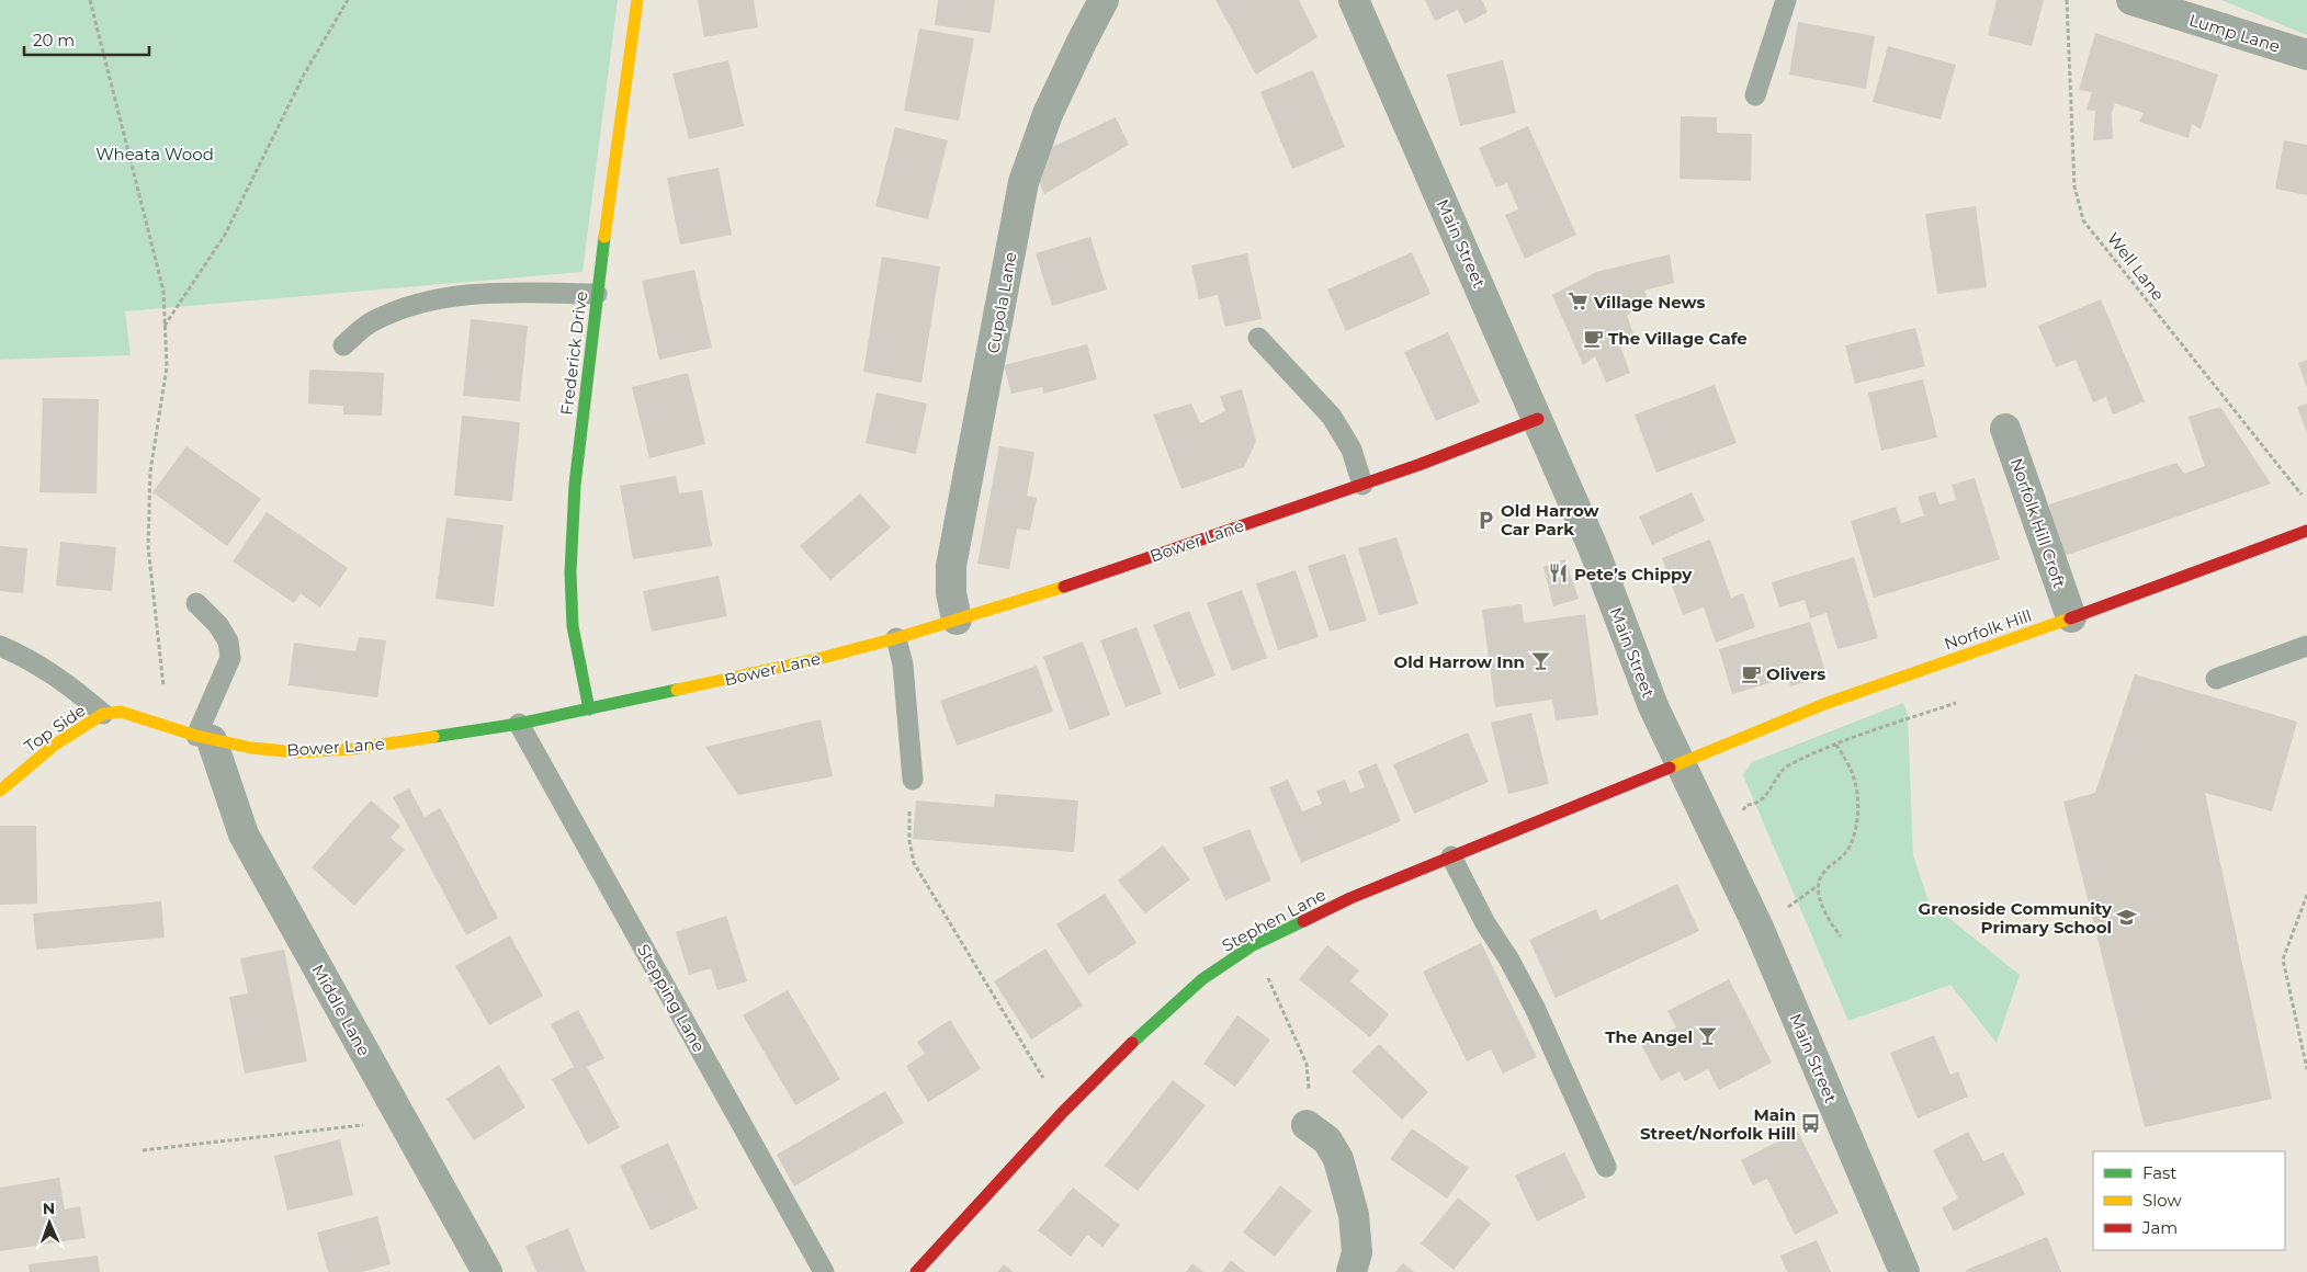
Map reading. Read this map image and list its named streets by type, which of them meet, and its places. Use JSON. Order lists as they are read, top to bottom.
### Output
{
  "streets": {
    "street": [
      "Lump Lane",
      "Main Street",
      "Cupola Lane",
      "Frederick Drive",
      "Norfolk Hill Croft",
      "Bower Lane",
      "Norfolk Hill",
      "Top Side",
      "Stephen Lane",
      "Middle Lane"
    ],
    "lane": ["Stepping Lane"],
    "path": ["Well Lane"]
  },
  "crossings": [
    ["Main Street", "Bower Lane"],
    ["Main Street", "Norfolk Hill"],
    ["Main Street", "Stephen Lane"],
    ["Cupola Lane", "Bower Lane"],
    ["Frederick Drive", "Bower Lane"],
    ["Norfolk Hill Croft", "Norfolk Hill"],
    ["Bower Lane", "Top Side"],
    ["Bower Lane", "Stepping Lane"],
    ["Bower Lane", "Middle Lane"],
    ["Norfolk Hill", "Stephen Lane"]
  ],
  "parks": ["Wheata Wood"],
  "places": {
    "supermarket": ["Village News"],
    "cafe": ["The Village Cafe", "Olivers"],
    "parking": ["Old Harrow Car Park"],
    "restaurant": ["Pete’s Chippy"],
    "bar": ["Old Harrow Inn", "The Angel"],
    "school or university": ["Grenoside Community Primary School"],
    "bus stop": ["Main Street/Norfolk Hill"]
  },
  "legend": ["Fast", "Slow", "Jam"],
  "scale_bar": "20 m",
  "north": "top"
}
